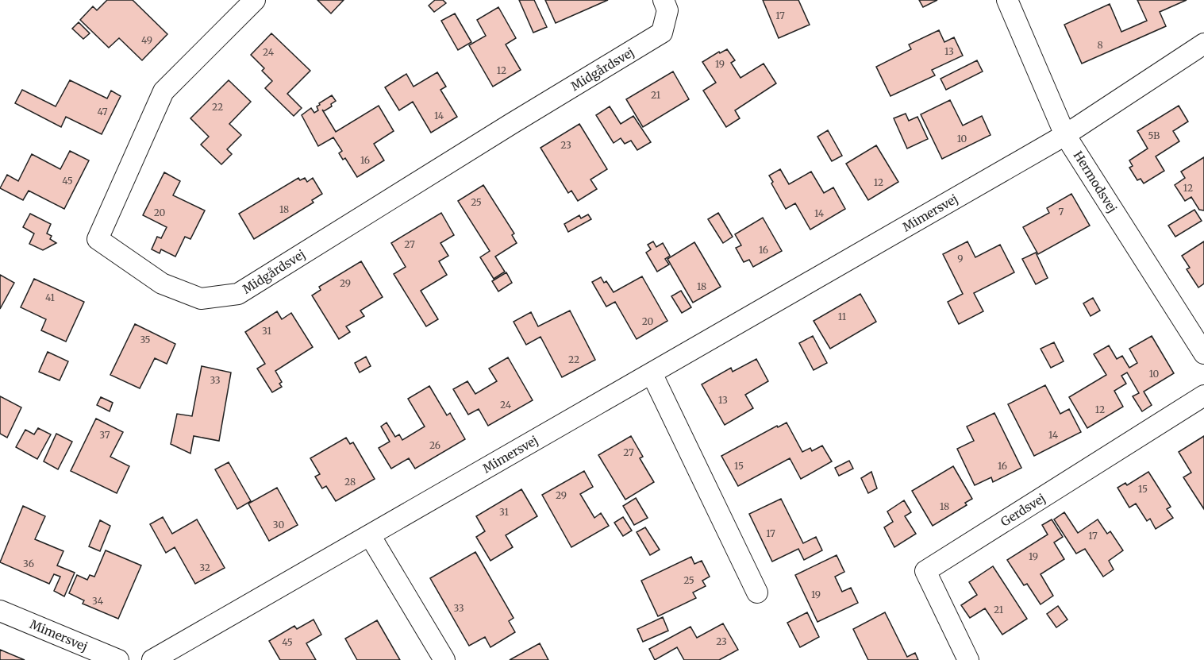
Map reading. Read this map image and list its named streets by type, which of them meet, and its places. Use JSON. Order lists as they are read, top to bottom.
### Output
{
  "streets": {
    "street": [
      "Midgårdsvej",
      "Hermodsvej",
      "Mimersvej",
      "Gerdsvej"
    ]
  },
  "crossings": [
    ["Hermodsvej", "Mimersvej"]
  ],
  "house_numbers": [
    "17",
    "49",
    "8",
    "13",
    "24",
    "19",
    "12",
    "21",
    "22",
    "47",
    "14",
    "5B",
    "10",
    "23",
    "16",
    "45",
    "12",
    "12",
    "25",
    "18",
    "7",
    "20",
    "14",
    "27",
    "16",
    "9",
    "29",
    "18",
    "41",
    "11",
    "20",
    "31",
    "35",
    "22",
    "10",
    "33",
    "13",
    "24",
    "12",
    "37",
    "14",
    "26",
    "27",
    "15",
    "16",
    "28",
    "15",
    "29",
    "18",
    "31",
    "30",
    "17",
    "17",
    "19",
    "36",
    "32",
    "25",
    "19",
    "34",
    "33",
    "21",
    "23",
    "45"
  ]
}
